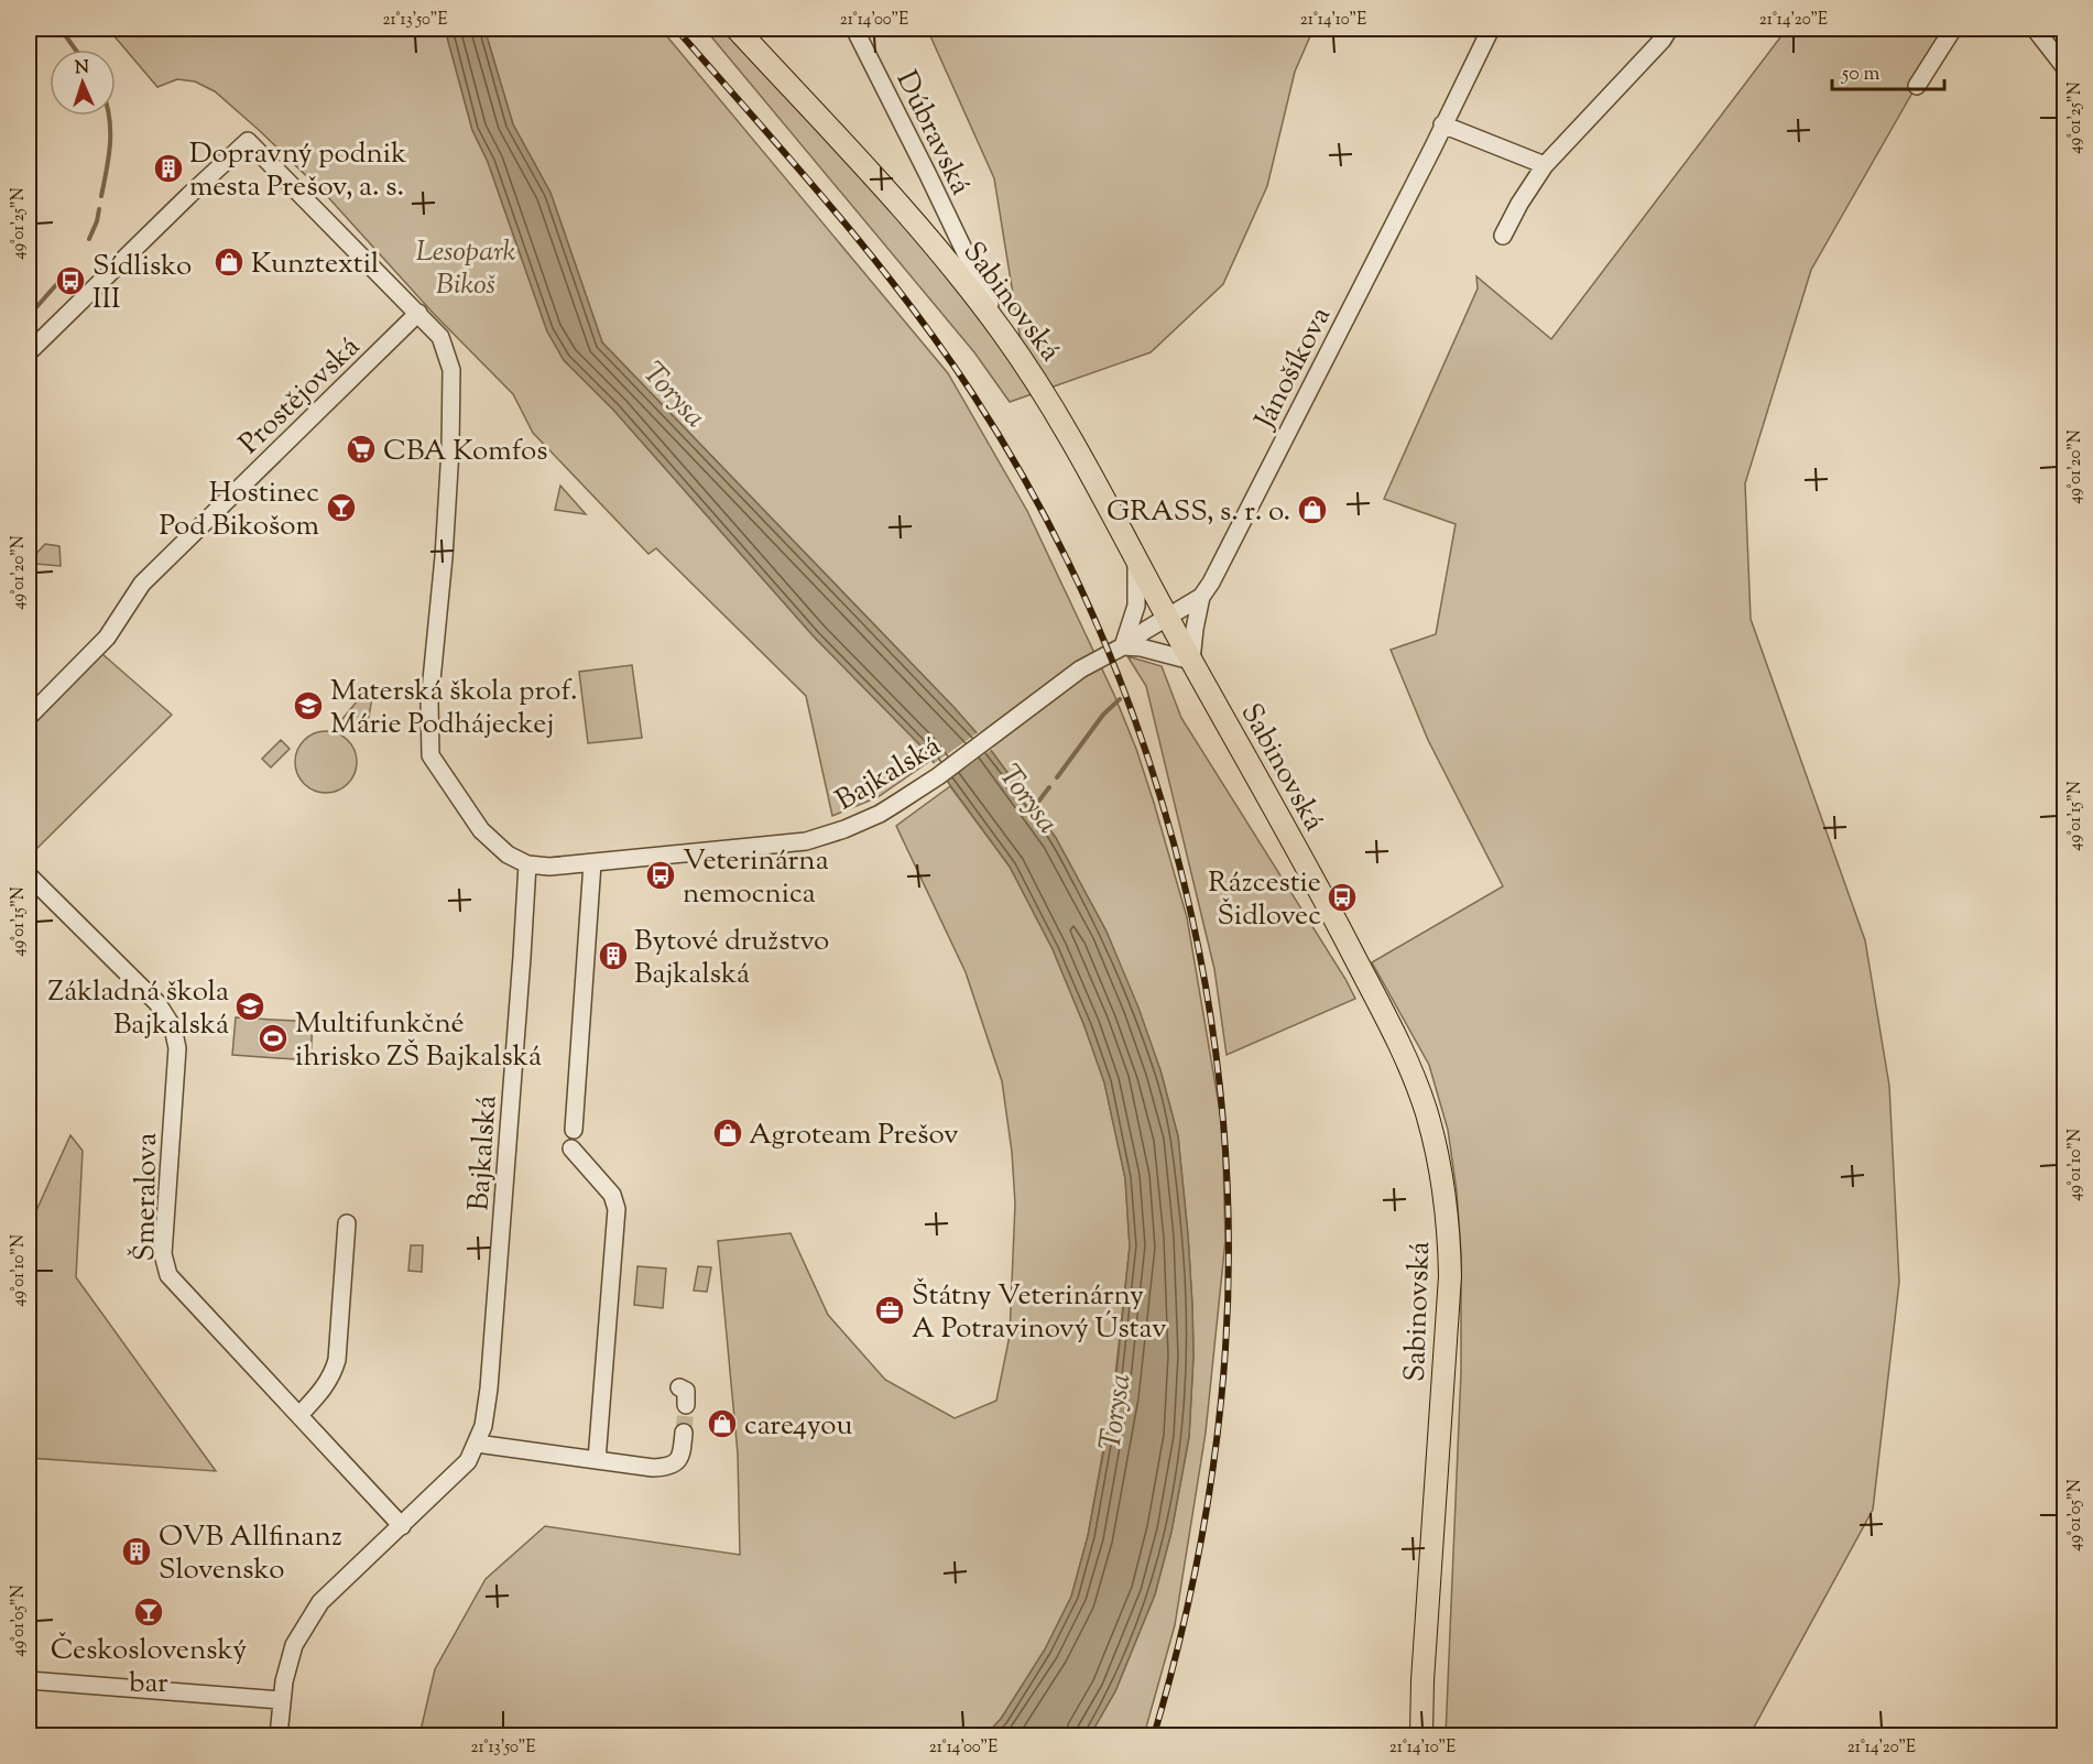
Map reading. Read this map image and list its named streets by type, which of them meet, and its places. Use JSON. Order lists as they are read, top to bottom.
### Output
{
  "streets": {
    "main road": ["Sabinovská"],
    "street": [
      "Dúbravská",
      "Jánošíkova",
      "Prostějovská",
      "Bajkalská",
      "Šmeralova"
    ]
  },
  "crossings": [
    ["Dúbravská", "Sabinovská"],
    ["Sabinovská", "Jánošíkova"],
    ["Sabinovská", "Bajkalská"],
    ["Jánošíkova", "Bajkalská"],
    ["Prostějovská", "Bajkalská"],
    ["Bajkalská", "Šmeralova"]
  ],
  "water": ["Torysa"],
  "parks": ["Lesopark Bikoš"],
  "places": {
    "building": ["Dopravný podnik mesta Prešov, a. s.", "Bytové družstvo Bajkalská", "OVB Allfinanz Slovensko"],
    "shop": [
      "Kunztextil",
      "GRASS, s. r. o.",
      "Agroteam Prešov",
      "care4you"
    ],
    "bus stop": ["Sídlisko III", "Veterinárna nemocnica", "Rázcestie Šidlovec"],
    "supermarket": ["CBA Komfos"],
    "bar": ["Hostinec Pod Bikošom", "Československý bar"],
    "school or university": ["Materská škola prof. Márie Podhájeckej", "Základná škola Bajkalská"],
    "sports": ["Multifunkčné ihrisko ZŠ Bajkalská"],
    "office": ["Štátny Veterinárny A Potravinový Ústav"]
  },
  "scale_bar": "50 m",
  "north": "top",
  "coordinates": [
    "21°13'50\"E",
    "21°14'00\"E",
    "21°14'10\"E",
    "21°14'20\"E",
    "49°01'25\"N",
    "49°01'20\"N",
    "49°01'15\"N",
    "49°01'10\"N",
    "49°01'05\"N"
  ]
}
